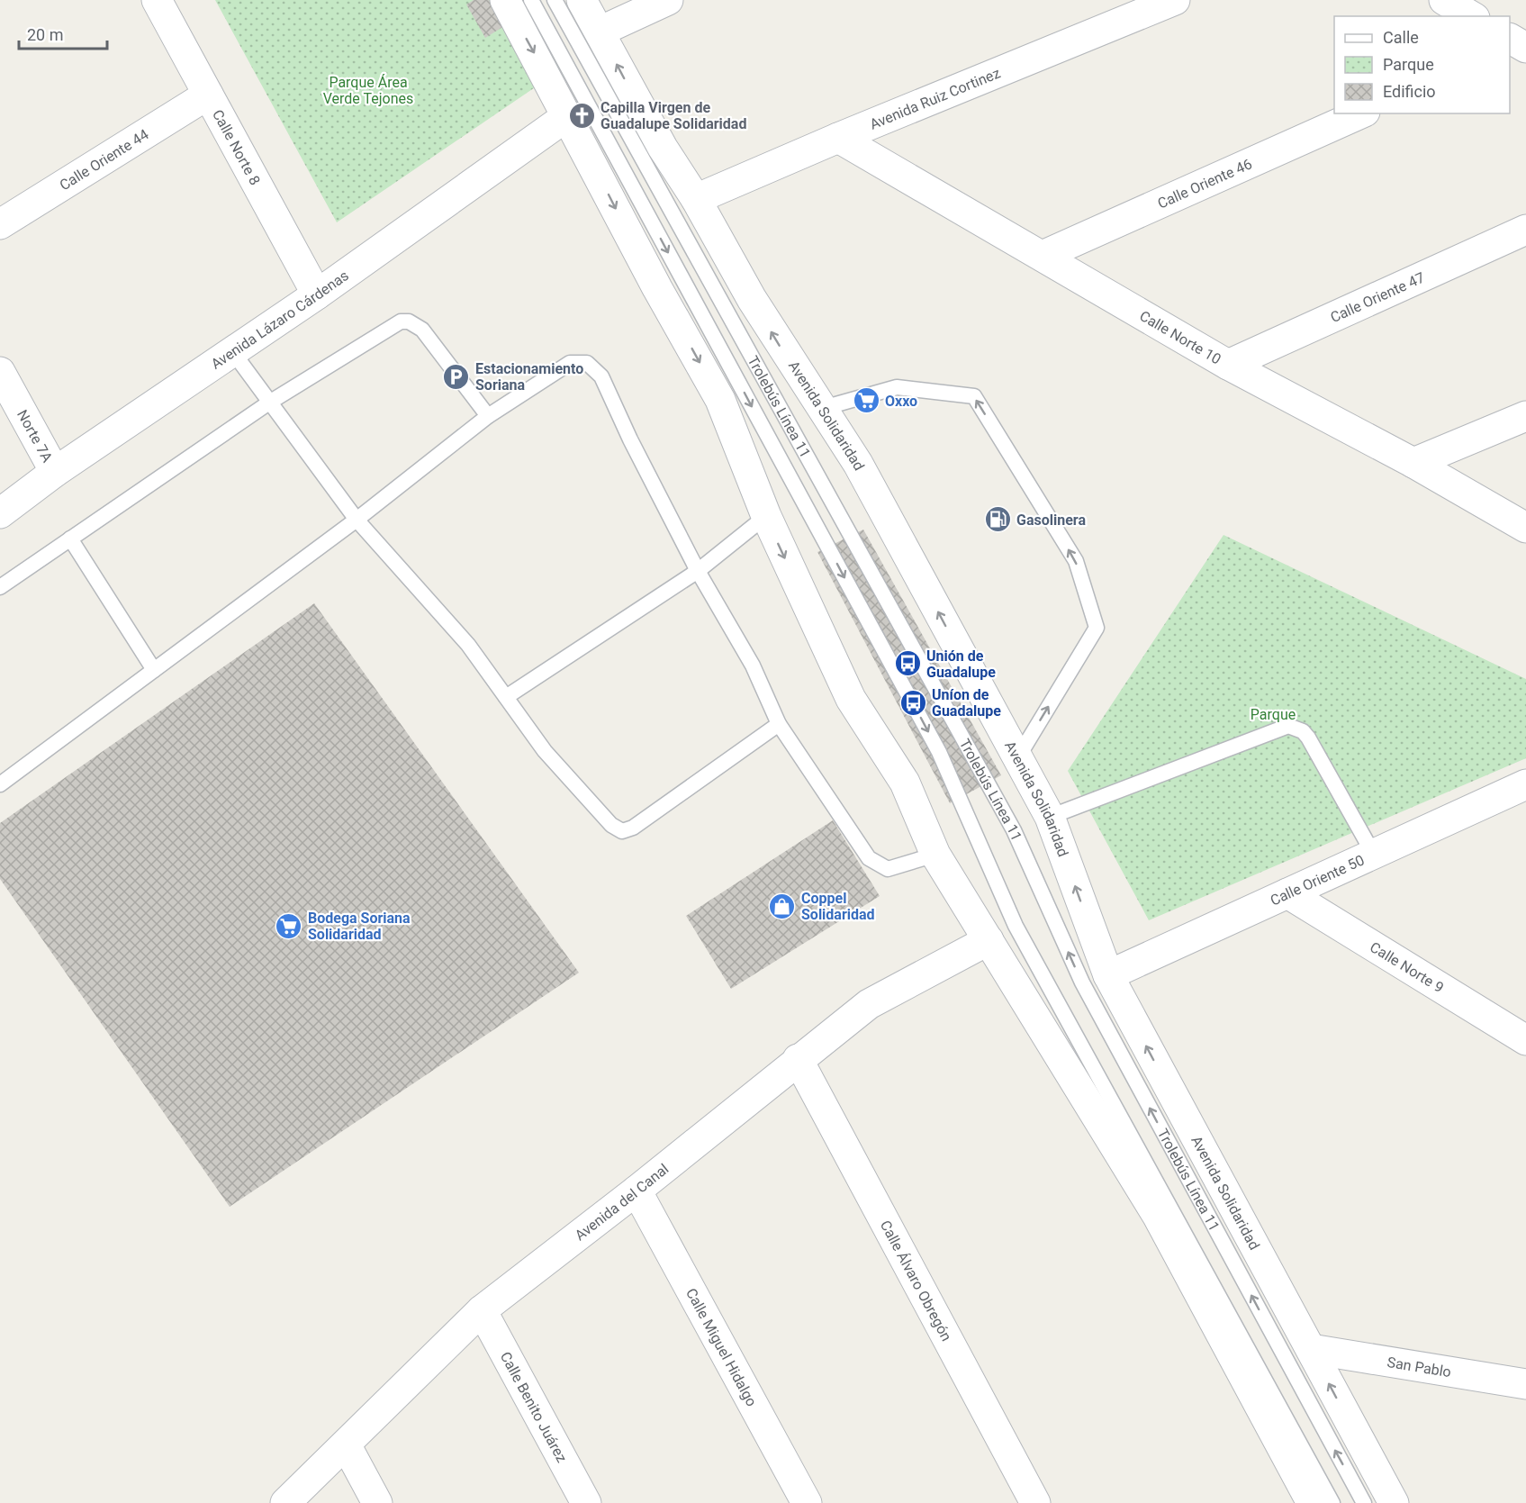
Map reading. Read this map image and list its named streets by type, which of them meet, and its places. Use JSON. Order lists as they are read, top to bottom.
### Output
{
  "streets": {
    "street": [
      "Avenida Ruiz Cortinez",
      "Calle Norte 8",
      "Calle Oriente 44",
      "Calle Oriente 46",
      "Calle Oriente 47",
      "Avenida Lázaro Cárdenas",
      "Calle Norte 10",
      "Avenida Solidaridad",
      "Norte 7A",
      "Calle Oriente 50",
      "Calle Norte 9",
      "Avenida del Canal",
      "Calle Álvaro Obregón",
      "Calle Miguel Hidalgo",
      "San Pablo",
      "Calle Benito Juárez"
    ],
    "lane": ["Trolebús Línea 11"]
  },
  "crossings": [
    ["Avenida Ruiz Cortinez", "Calle Norte 10"],
    ["Avenida Ruiz Cortinez", "Avenida Solidaridad"],
    ["Calle Norte 8", "Calle Oriente 44"],
    ["Calle Norte 8", "Avenida Lázaro Cárdenas"],
    ["Calle Oriente 46", "Calle Norte 10"],
    ["Calle Oriente 47", "Calle Norte 10"],
    ["Avenida Lázaro Cárdenas", "Norte 7A"],
    ["Avenida Solidaridad", "Calle Oriente 50"],
    ["Avenida Solidaridad", "San Pablo"],
    ["Calle Oriente 50", "Calle Norte 9"],
    ["Avenida del Canal", "Calle Álvaro Obregón"],
    ["Avenida del Canal", "Calle Miguel Hidalgo"],
    ["Avenida del Canal", "Calle Benito Juárez"]
  ],
  "parks": ["Parque Área Verde Tejones", "Parque"],
  "places": {
    "church": ["Capilla Virgen de Guadalupe Solidaridad"],
    "parking": ["Estacionamiento Soriana"],
    "supermarket": ["Oxxo", "Bodega Soriana Solidaridad"],
    "fuel station": ["Gasolinera"],
    "bus stop": ["Unión de Guadalupe", "Uníon de Guadalupe"],
    "shop": ["Coppel Solidaridad"]
  },
  "legend": ["Calle", "Parque", "Edificio"],
  "scale_bar": "20 m"
}
